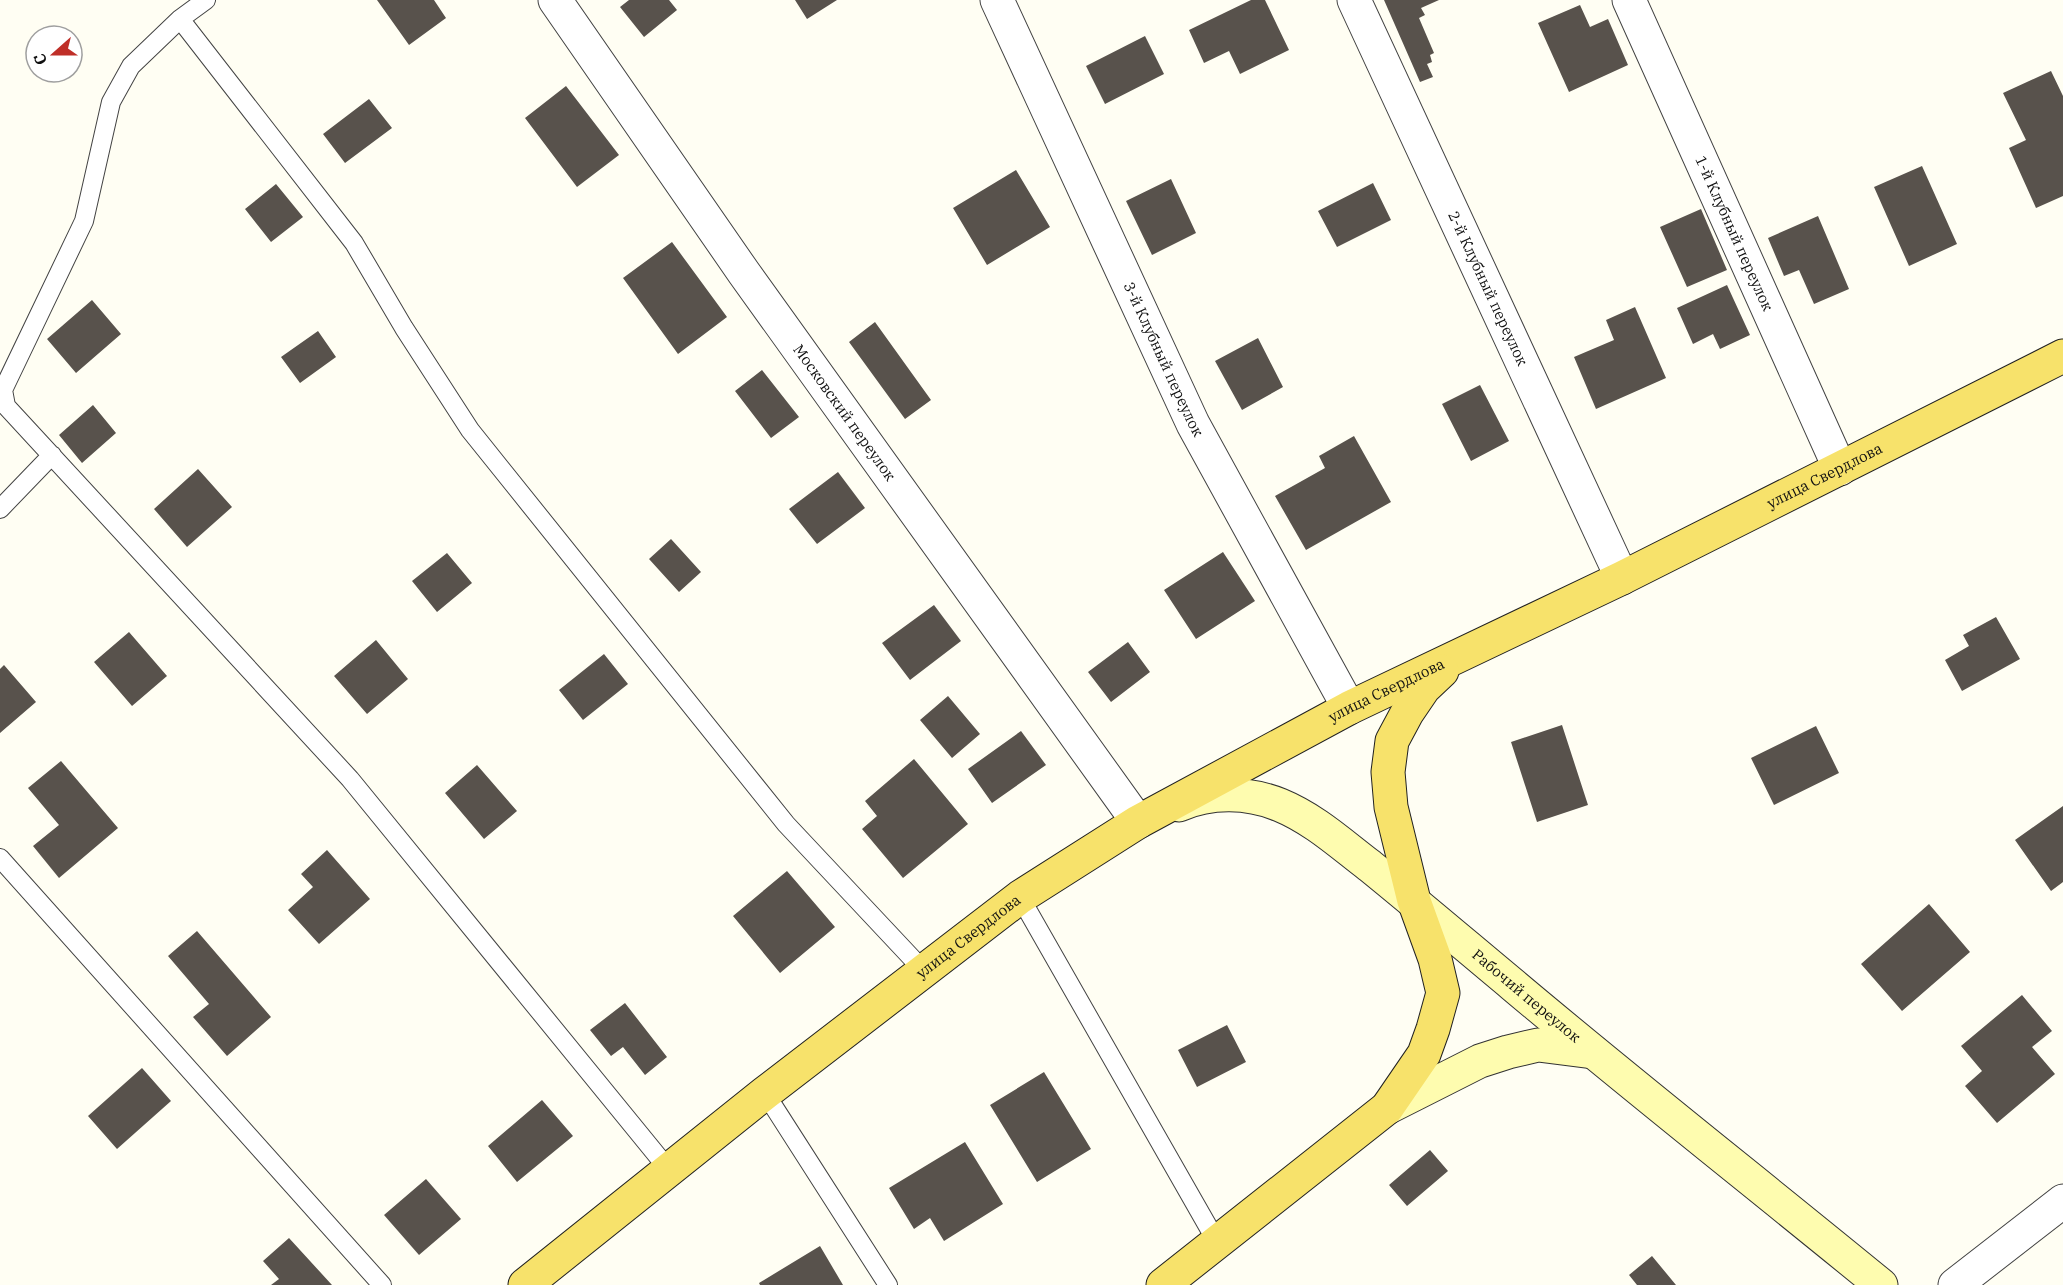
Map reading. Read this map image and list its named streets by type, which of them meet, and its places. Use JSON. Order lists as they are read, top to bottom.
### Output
{
  "streets": {
    "main road": ["улица Свердлова", "Рабочий переулок"],
    "street": [
      "1-й Клубный переулок",
      "2-й Клубный переулок",
      "3-й Клубный переулок",
      "Московский переулок"
    ]
  },
  "crossings": [
    ["1-й Клубный переулок", "улица Свердлова"],
    ["2-й Клубный переулок", "улица Свердлова"],
    ["3-й Клубный переулок", "улица Свердлова"],
    ["Московский переулок", "улица Свердлова"],
    ["Московский переулок", "Рабочий переулок"],
    ["улица Свердлова", "Рабочий переулок"]
  ],
  "north": "left"
}
